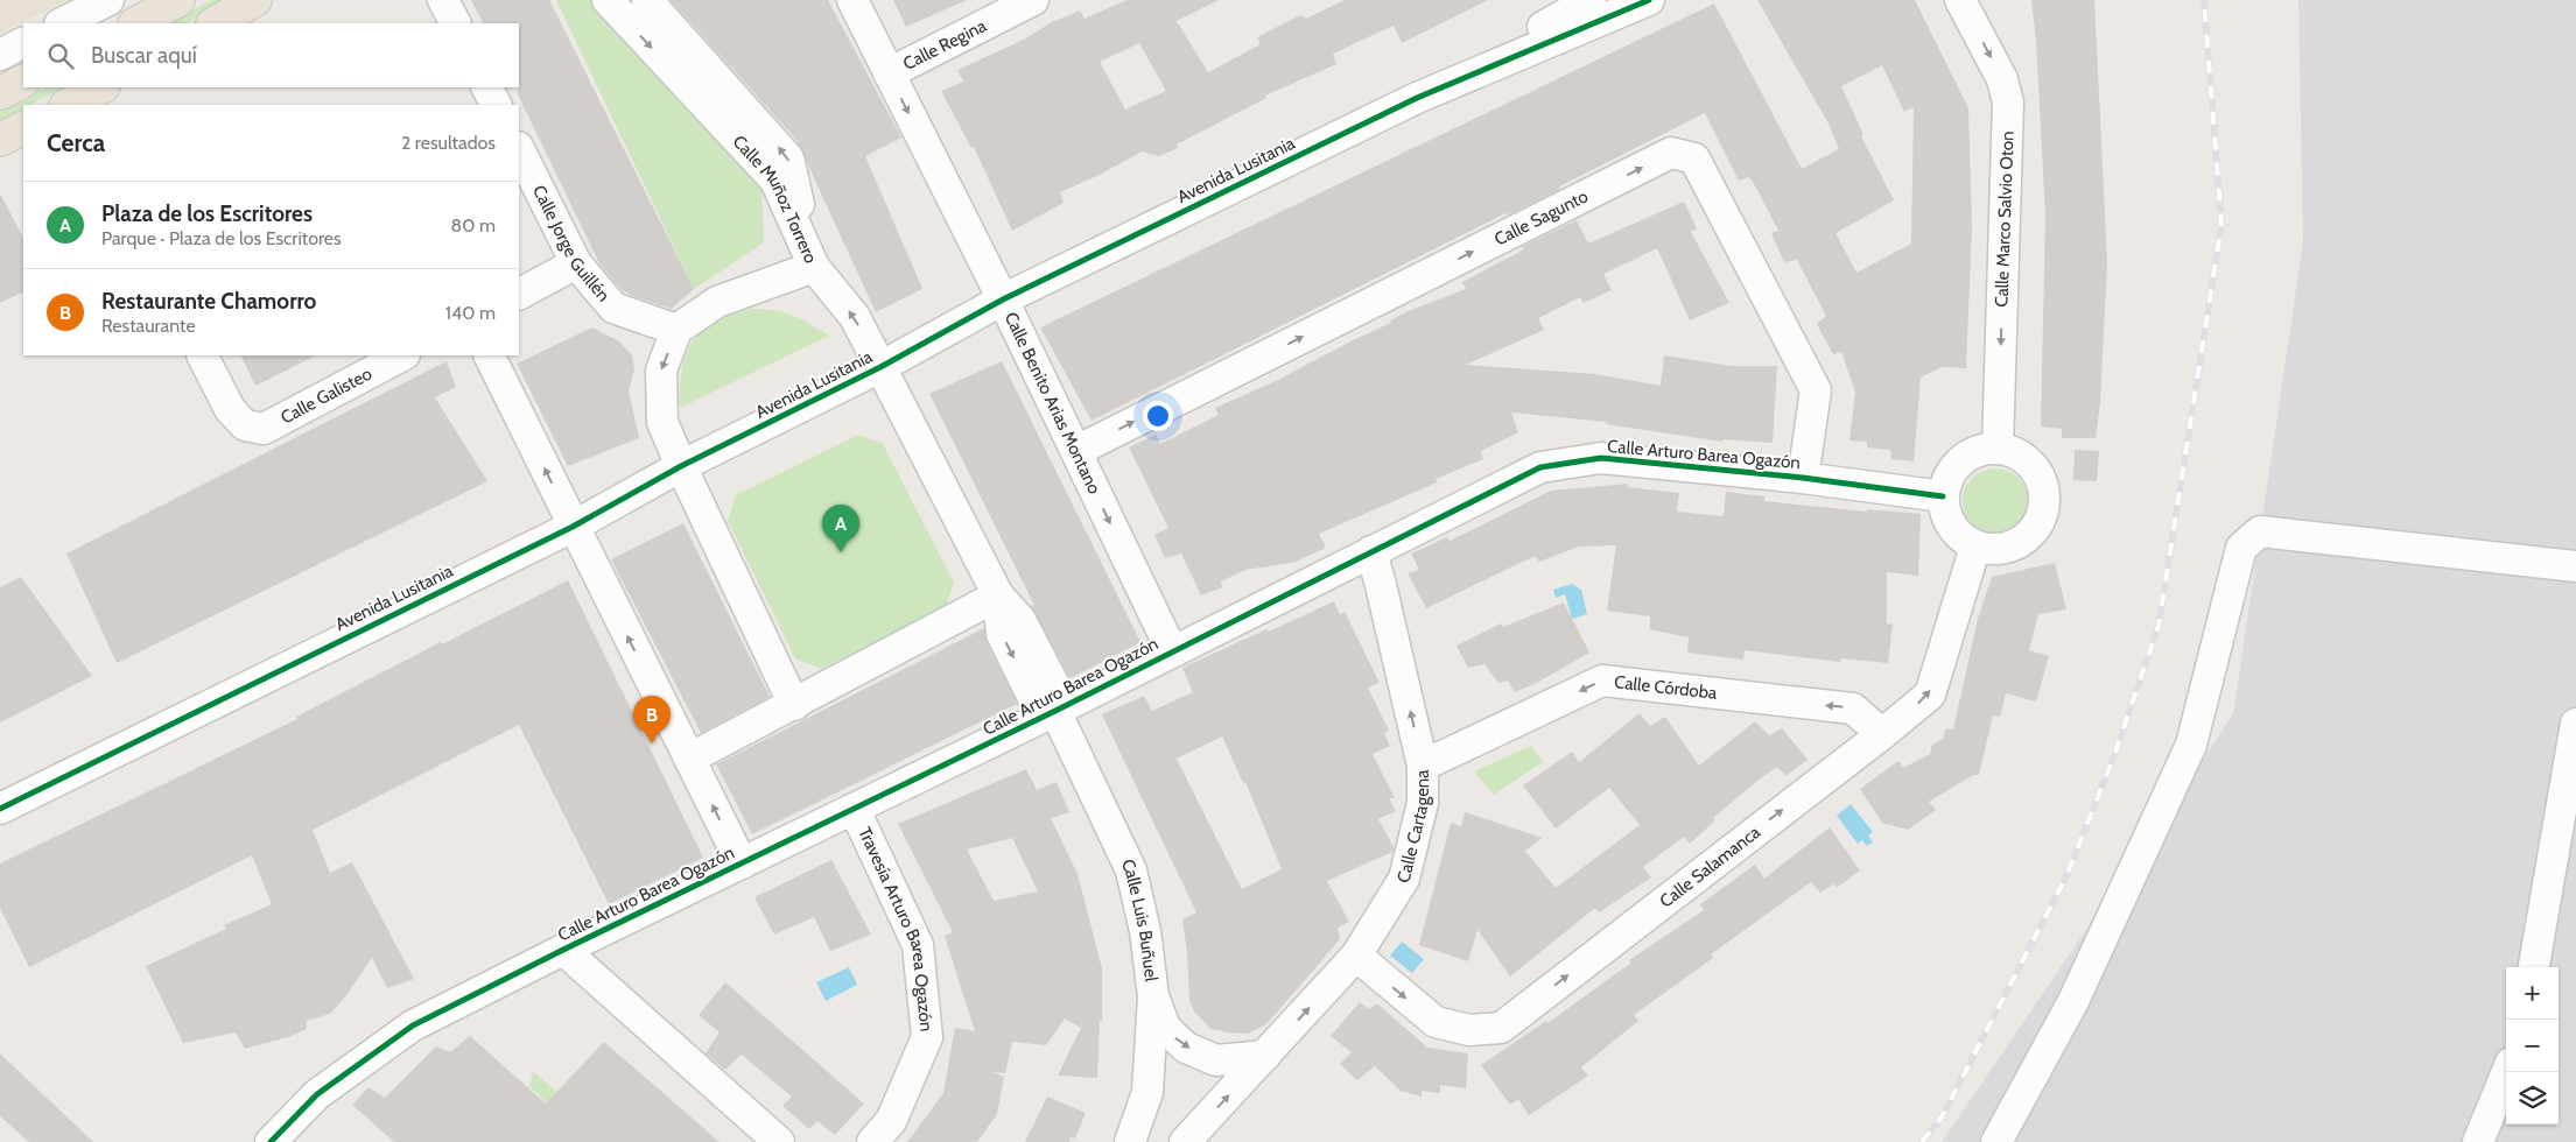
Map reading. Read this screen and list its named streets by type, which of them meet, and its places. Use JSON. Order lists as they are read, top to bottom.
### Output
{
  "streets": {
    "street": [
      "Calle Regina",
      "Avenida Lusitania",
      "Calle Muñoz Torrero",
      "Calle Sagunto",
      "Calle Marco Salvio Oton",
      "Calle Jorge Guillén",
      "Calle Galisteo",
      "Calle Benito Arias Montano",
      "Calle Arturo Barea Ogazón",
      "Calle Córdoba",
      "Calle Cartagena",
      "Calle Salamanca",
      "Calle Luis Buñuel",
      "Travesía Arturo Barea Ogazón"
    ]
  },
  "crossings": [
    ["Calle Regina", "Calle Benito Arias Montano"],
    ["Avenida Lusitania", "Calle Benito Arias Montano"],
    ["Calle Sagunto", "Calle Benito Arias Montano"],
    ["Calle Sagunto", "Calle Arturo Barea Ogazón"],
    ["Calle Marco Salvio Oton", "Calle Arturo Barea Ogazón"],
    ["Calle Marco Salvio Oton", "Calle Salamanca"],
    ["Calle Benito Arias Montano", "Calle Arturo Barea Ogazón"],
    ["Calle Arturo Barea Ogazón", "Calle Cartagena"],
    ["Calle Arturo Barea Ogazón", "Calle Salamanca"],
    ["Calle Arturo Barea Ogazón", "Calle Luis Buñuel"],
    ["Calle Arturo Barea Ogazón", "Travesía Arturo Barea Ogazón"],
    ["Calle Córdoba", "Calle Cartagena"],
    ["Calle Córdoba", "Calle Salamanca"],
    ["Calle Cartagena", "Calle Salamanca"]
  ],
  "one_way": [
    "Calle Marco Salvio Oton",
    "Calle Córdoba",
    "Calle Cartagena",
    "Calle Salamanca"
  ],
  "page": {
    "search": "Buscar aquí",
    "heading": ["Cerca", "2 resultados"],
    "list": [
      {
        "mark": "A",
        "name": "Plaza de los Escritores",
        "note": "Parque · Plaza de los Escritores",
        "value": "80 m"
      },
      {
        "mark": "B",
        "name": "Restaurante Chamorro",
        "note": "Restaurante",
        "value": "140 m"
      }
    ],
    "pins": ["A", "B"],
    "map_buttons": ["+", "−"]
  }
}
